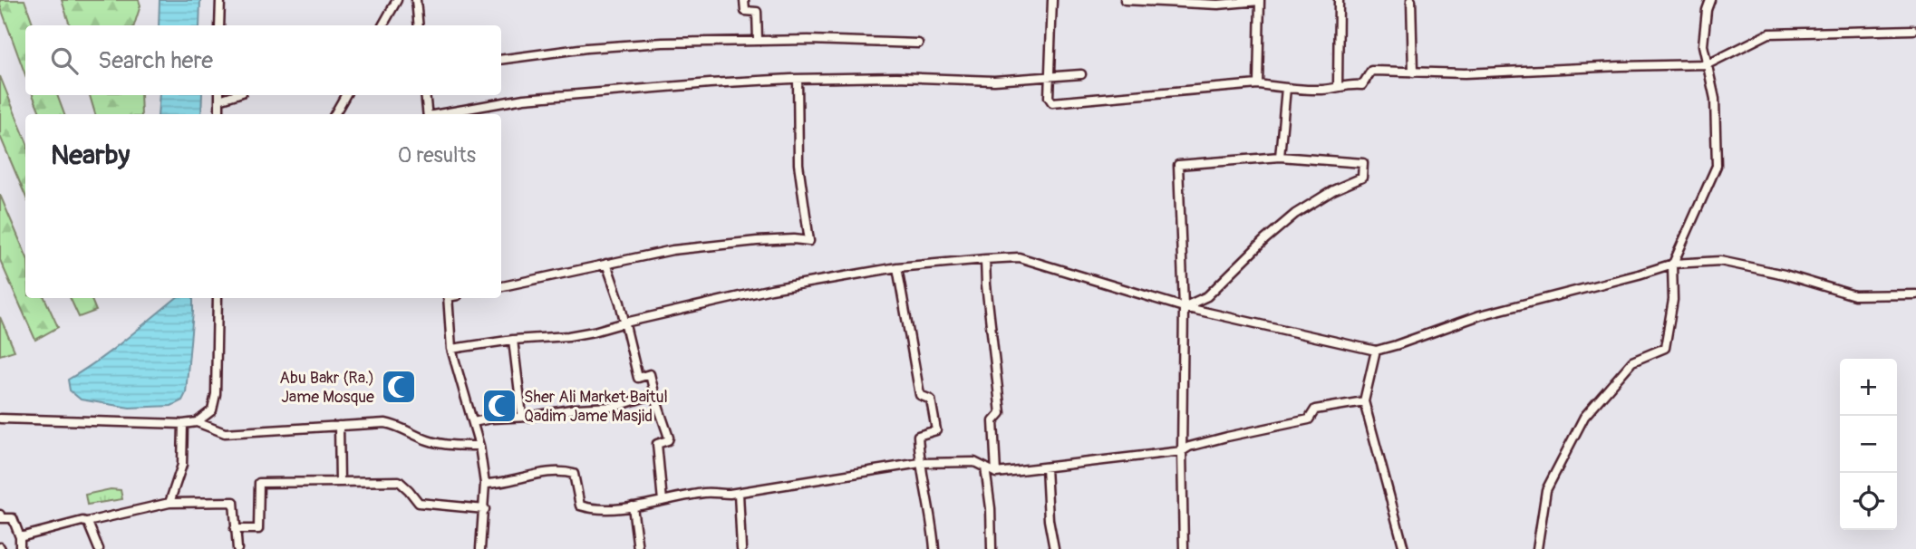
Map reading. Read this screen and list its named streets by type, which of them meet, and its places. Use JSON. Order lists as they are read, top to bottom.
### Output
{
  "places": {
    "mosque": ["Abu Bakr (Ra.) Jame Mosque", "Sher Ali Market Baitul Qadim Jame Masjid"]
  },
  "page": {
    "search": "Search here",
    "heading": ["Nearby", "0 results"],
    "map_buttons": ["+", "−"]
  }
}
